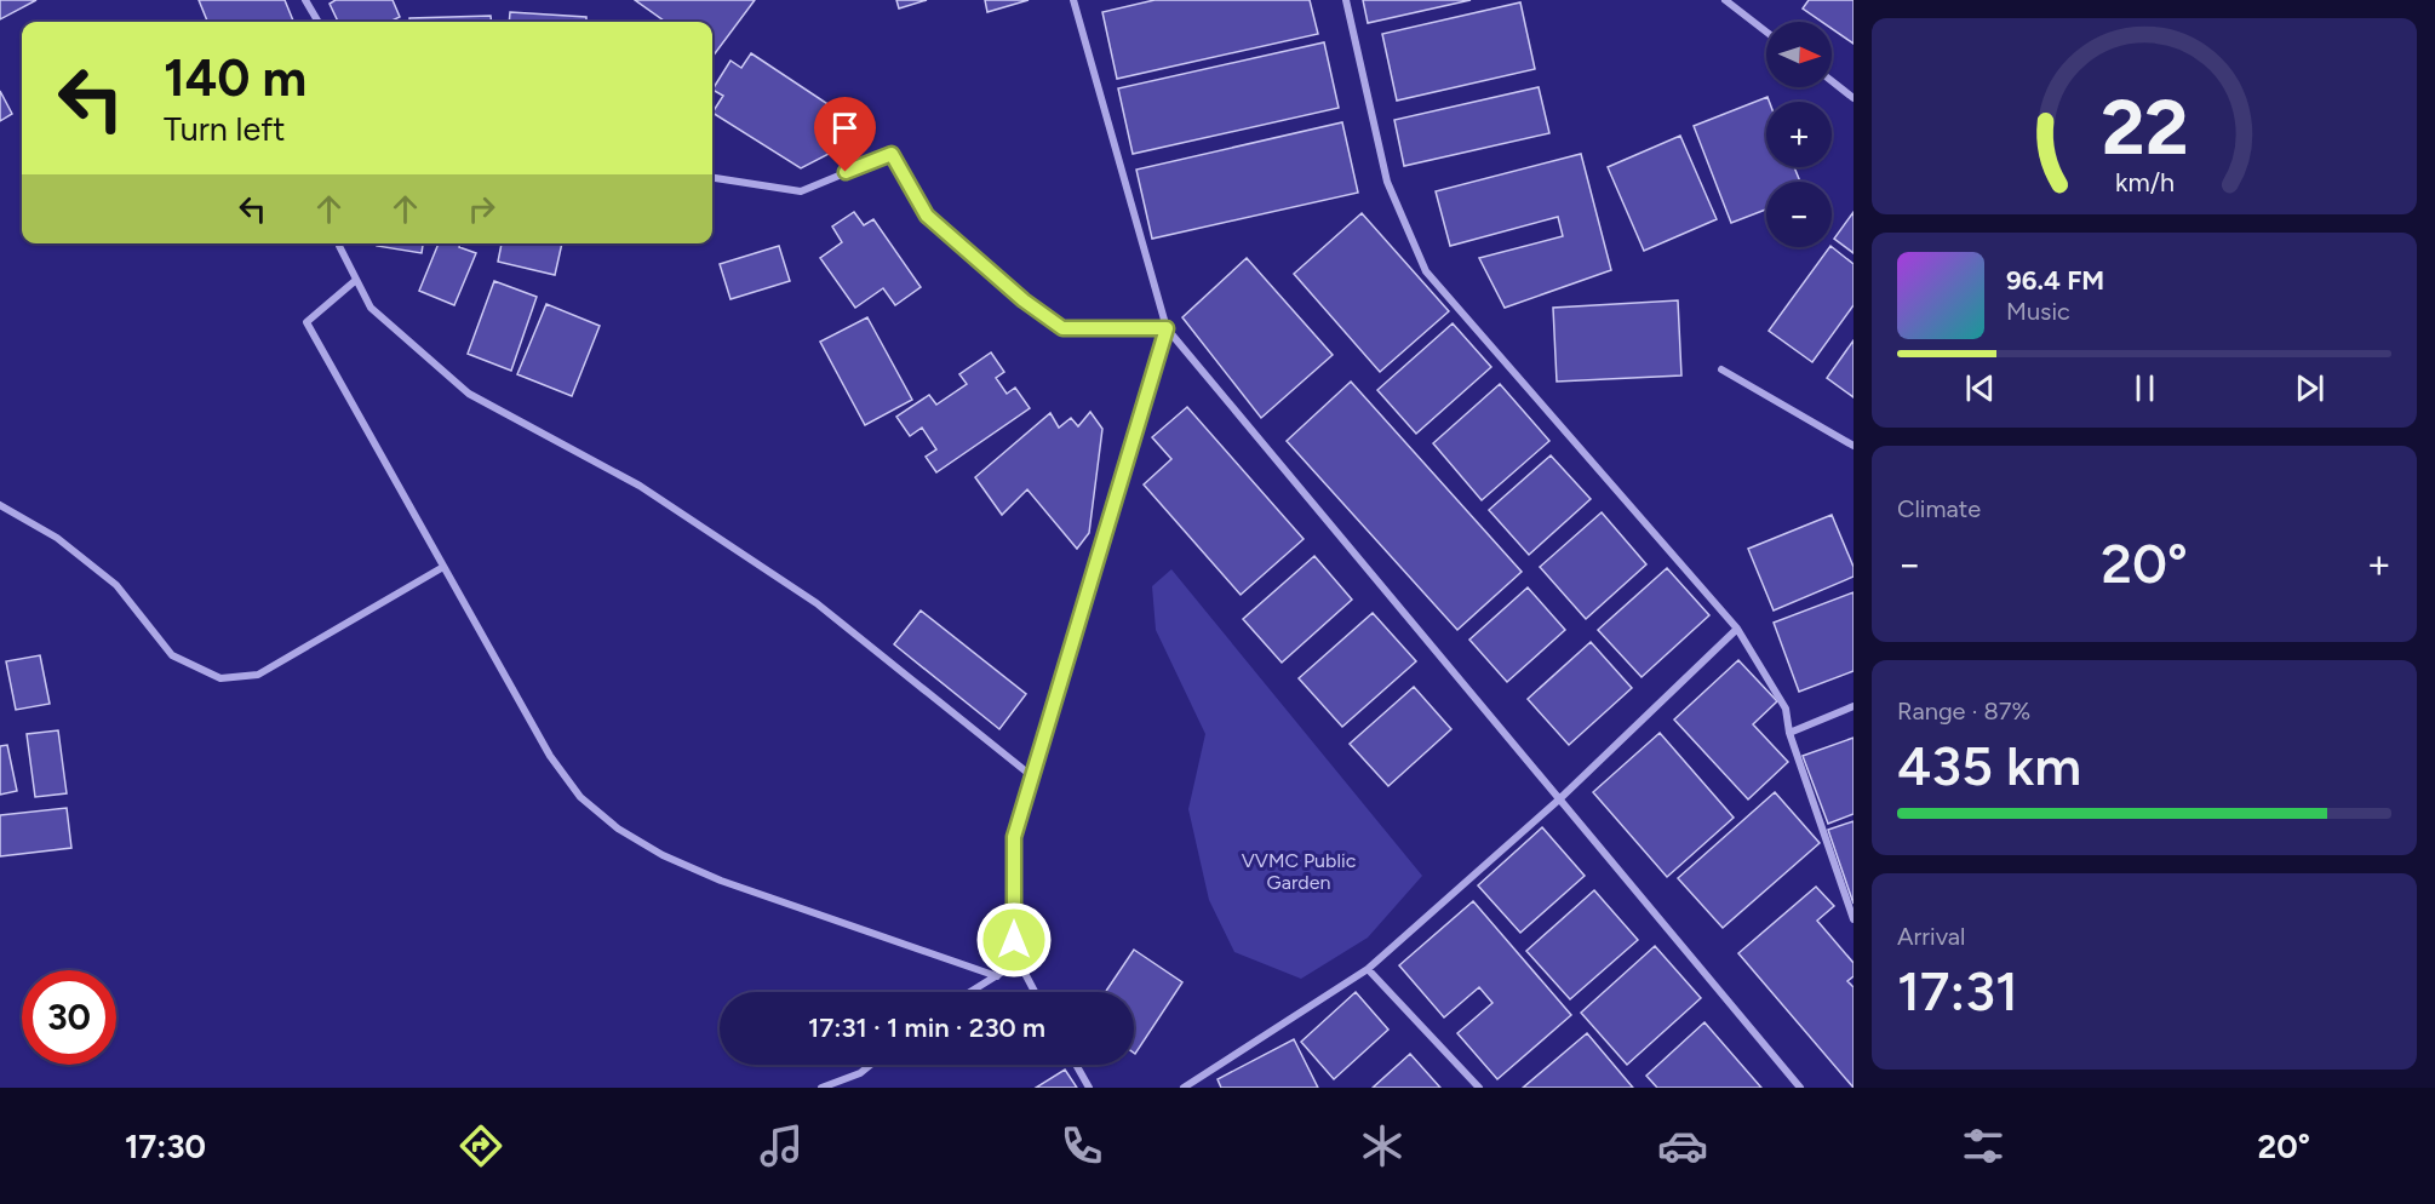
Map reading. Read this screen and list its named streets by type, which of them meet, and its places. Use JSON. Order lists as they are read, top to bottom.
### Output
{
  "parks": ["VVMC Public Garden"],
  "north": "right",
  "page": {
    "map_buttons": ["+", "−"],
    "turn": ["140 m", "Turn left"],
    "song": ["96.4 FM", "Music"],
    "tile": [
      "Climate",
      ["Range · 87%", "435 km"],
      ["Arrival", "17:31"]
    ],
    "heat": ["−", "20°", "+"],
    "limit": "30",
    "trip": "17:31 · 1 min · 230 m",
    "tabs": ["17:30", "20°"],
    "gauge": ["22", "km/h"]
  }
}
